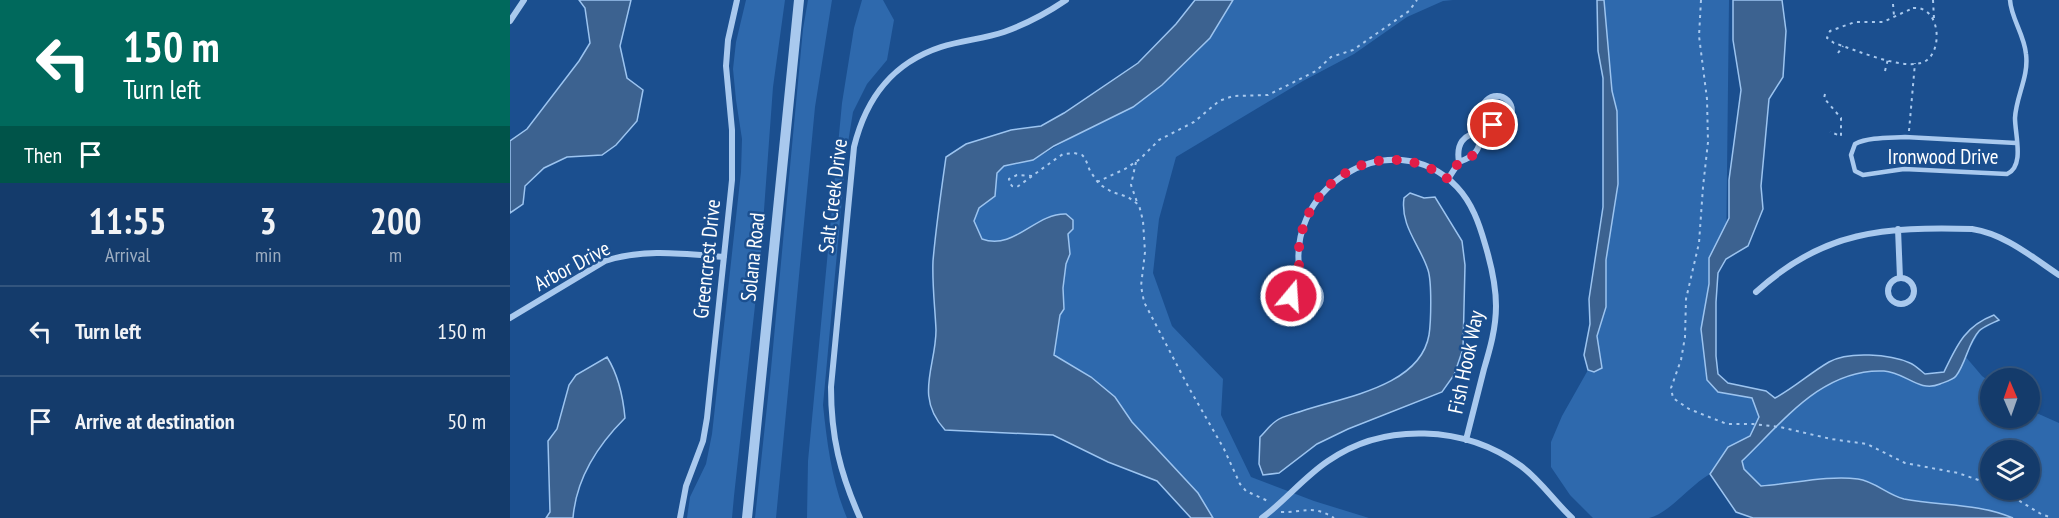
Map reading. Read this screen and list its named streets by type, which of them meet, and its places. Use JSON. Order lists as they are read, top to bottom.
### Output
{
  "streets": {
    "street": [
      "Salt Creek Drive",
      "Solana Road",
      "Greencrest Drive",
      "Arbor Drive",
      "Fish Hook Way"
    ],
    "lane": ["Ironwood Drive"]
  },
  "crossings": [
    ["Greencrest Drive", "Arbor Drive"]
  ],
  "north": "top",
  "page": {
    "turn": ["150 m", "Turn left"],
    "then": "Then",
    "eta": [
      "11:55",
      "Arrival",
      "3",
      "min",
      "200",
      "m"
    ],
    "list": [
      {
        "name": "Turn left",
        "value": "150 m"
      },
      {
        "name": "Arrive at destination",
        "value": "50 m"
      }
    ]
  }
}
